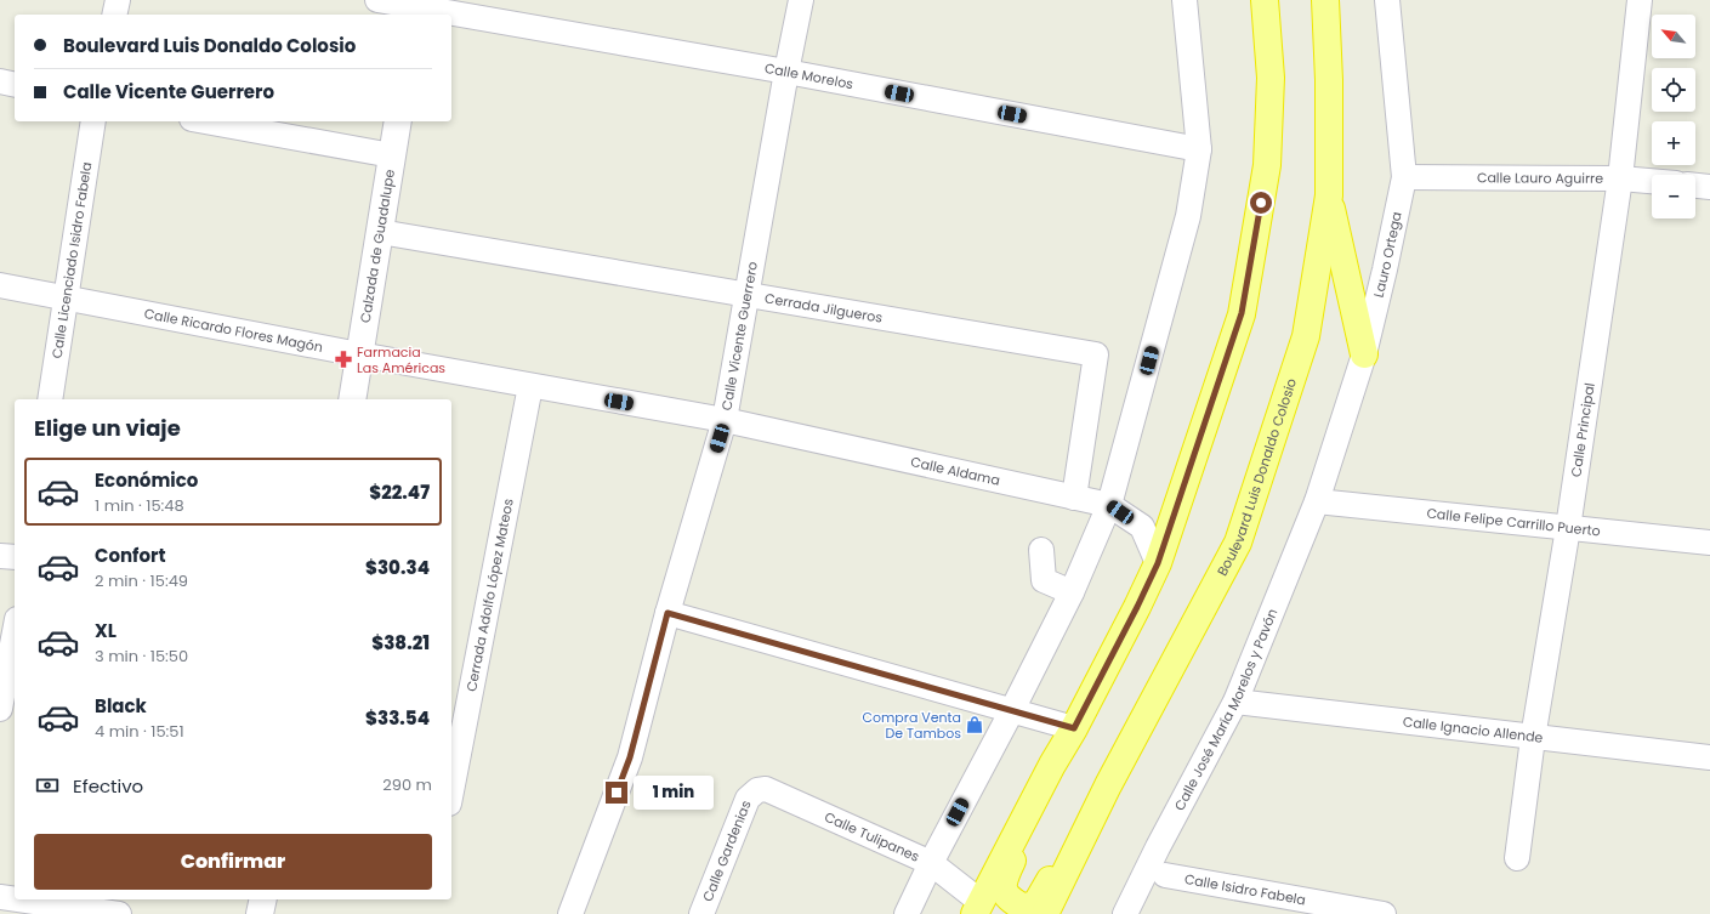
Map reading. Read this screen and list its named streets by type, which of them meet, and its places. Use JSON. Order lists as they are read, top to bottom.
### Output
{
  "streets": {
    "highway": ["Boulevard Luis Donaldo Colosio"],
    "street": [
      "Calle Morelos",
      "Calle Lauro Aguirre",
      "Calzada de Guadalupe",
      "Lauro Ortega",
      "Calle Licenciado Isidro Fabela",
      "Cerrada Jilgueros",
      "Calle Ricardo Flores Magón",
      "Calle Vicente Guerrero",
      "Calle Principal",
      "Calle Aldama",
      "Calle Felipe Carrillo Puerto",
      "Cerrada Adolfo López Mateos",
      "Calle José María Morelos y Pavón",
      "Calle Ignacio Allende",
      "Calle Tulipanes",
      "Calle Gardenias",
      "Calle Isidro Fabela"
    ]
  },
  "crossings": [
    ["Calle Morelos", "Calle Vicente Guerrero"],
    ["Calle Lauro Aguirre", "Lauro Ortega"],
    ["Calle Lauro Aguirre", "Calle Principal"],
    ["Calzada de Guadalupe", "Cerrada Jilgueros"],
    ["Calzada de Guadalupe", "Calle Ricardo Flores Magón"],
    ["Lauro Ortega", "Calle Felipe Carrillo Puerto"],
    ["Lauro Ortega", "Calle José María Morelos y Pavón"],
    ["Calle Licenciado Isidro Fabela", "Calle Ricardo Flores Magón"],
    ["Cerrada Jilgueros", "Calle Vicente Guerrero"],
    ["Cerrada Jilgueros", "Calle Aldama"],
    ["Calle Ricardo Flores Magón", "Calle Vicente Guerrero"],
    ["Calle Ricardo Flores Magón", "Calle Aldama"],
    ["Calle Ricardo Flores Magón", "Cerrada Adolfo López Mateos"],
    ["Calle Vicente Guerrero", "Calle Aldama"],
    ["Calle Principal", "Calle Felipe Carrillo Puerto"],
    ["Calle Principal", "Calle Ignacio Allende"],
    ["Calle Felipe Carrillo Puerto", "Calle José María Morelos y Pavón"],
    ["Calle José María Morelos y Pavón", "Calle Ignacio Allende"],
    ["Calle Tulipanes", "Calle Gardenias"]
  ],
  "places": {
    "pharmacy": ["Farmacia Las Américas"],
    "shop": ["Compra Venta De Tambos"]
  },
  "north": "top left",
  "page": {
    "map_buttons": ["+", "−"],
    "banner": ["Boulevard Luis Donaldo Colosio", "Calle Vicente Guerrero"],
    "heading": "Elige un viaje",
    "list": [
      {
        "name": "Económico",
        "note": "1 min · 15:48",
        "value": "$22.47"
      },
      {
        "name": "Confort",
        "note": "2 min · 15:49",
        "value": "$30.34"
      },
      {
        "name": "XL",
        "note": "3 min · 15:50",
        "value": "$38.21"
      },
      {
        "name": "Black",
        "note": "4 min · 15:51",
        "value": "$33.54"
      }
    ],
    "pay": ["Efectivo", "290 m"],
    "bubble": "1 min",
    "buttons": "Confirmar"
  }
}
